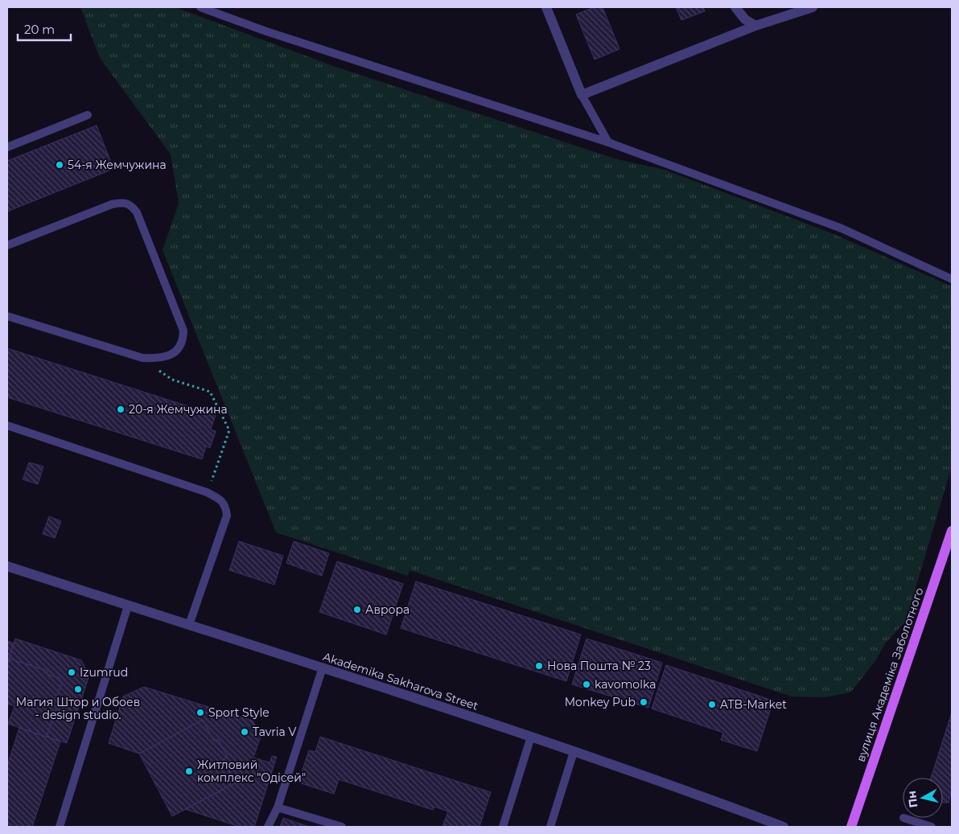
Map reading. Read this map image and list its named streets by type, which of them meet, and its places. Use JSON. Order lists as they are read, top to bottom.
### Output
{
  "streets": {
    "main road": ["вулиця Академіка Заболотного"],
    "street": ["Akademika Sakharova Street"]
  },
  "places": [
    "54-я Жемчужина",
    "20-я Жемчужина",
    "Аврора",
    "Нова Пошта № 23",
    "Izumrud",
    "kavomolka",
    "Магия Штор и Обоев - design studio.",
    "Monkey Pub",
    "ATB-Market",
    "Sport Style",
    "Tavria V",
    "Житловий комплекс \"Одісей\""
  ],
  "scale_bar": "20 m",
  "north": "left"
}
